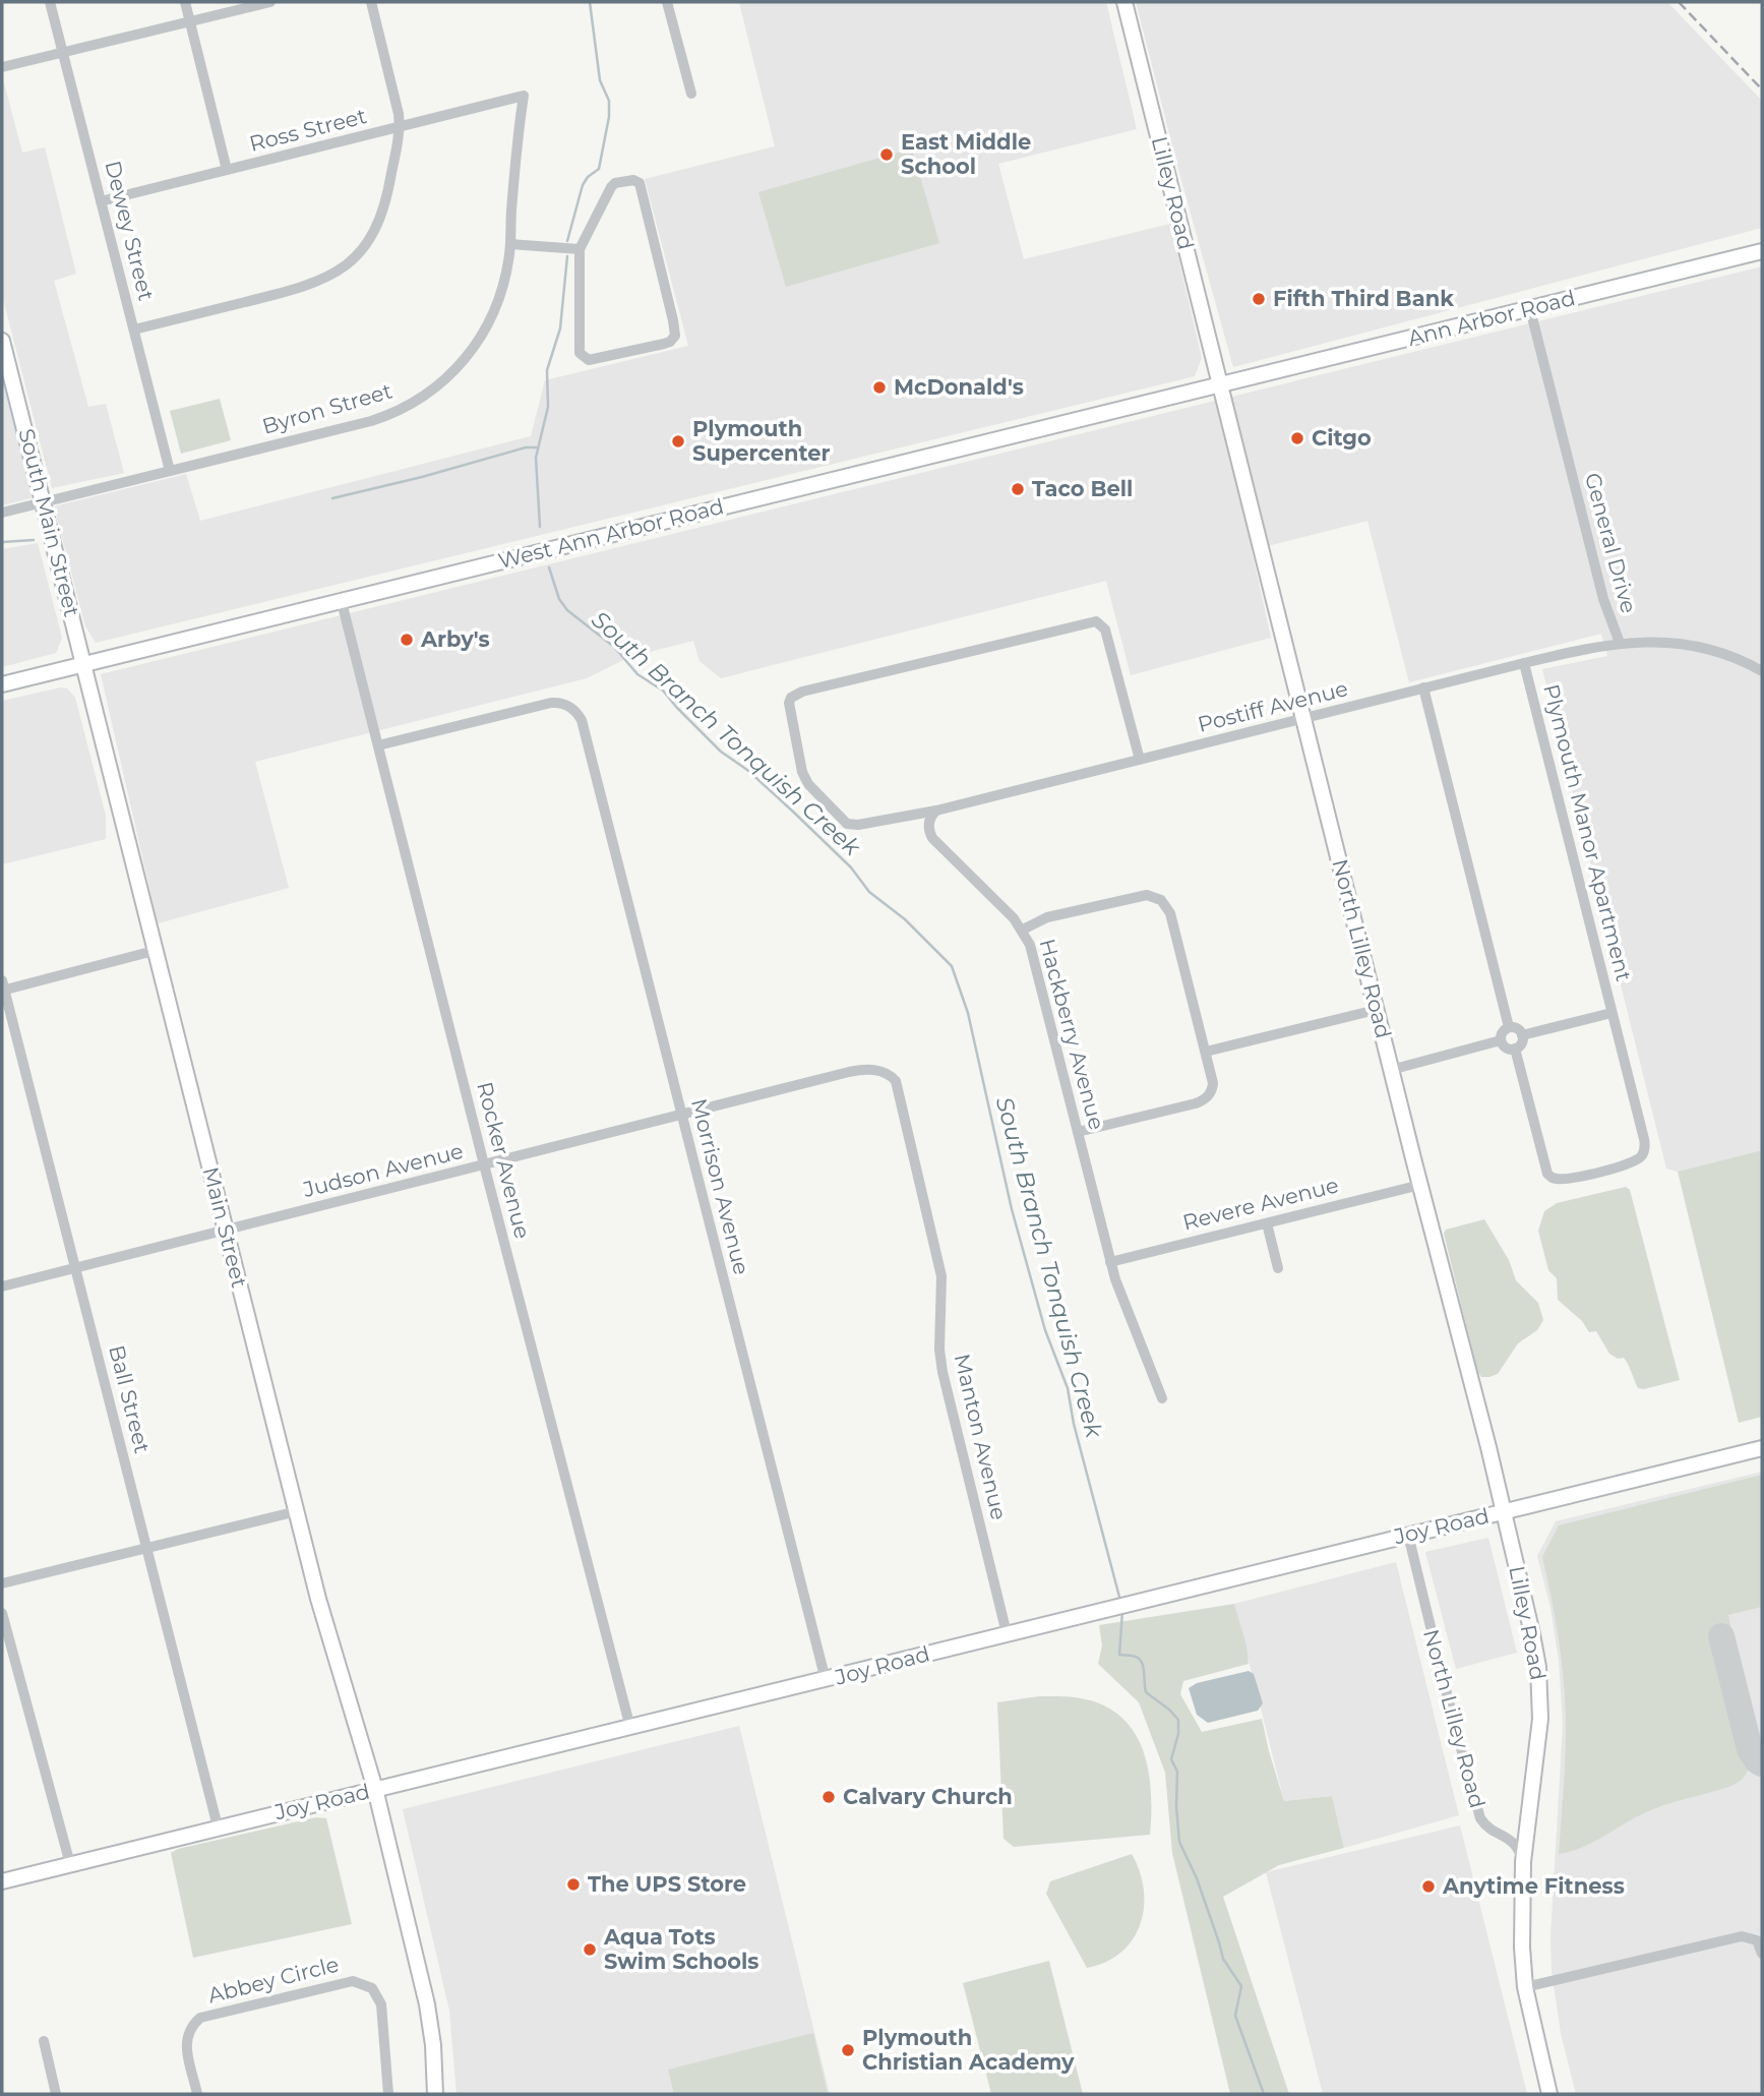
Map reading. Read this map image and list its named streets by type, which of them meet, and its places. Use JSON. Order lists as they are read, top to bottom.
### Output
{
  "streets": {
    "street": [
      "Ross Street",
      "Lilley Road",
      "Dewey Street",
      "Ann Arbor Road",
      "Byron Street",
      "South Main Street",
      "West Ann Arbor Road",
      "General Drive",
      "Postiff Avenue",
      "Plymouth Manor Apartment",
      "North Lilley Road",
      "Hackberry Avenue",
      "Rocker Avenue",
      "Judson Avenue",
      "Morrison Avenue",
      "Revere Avenue",
      "Main Street",
      "Ball Street",
      "Manton Avenue",
      "Joy Road",
      "Abbey Circle"
    ]
  },
  "crossings": [
    ["Ross Street", "Dewey Street"],
    ["Ross Street", "Byron Street"],
    ["Lilley Road", "Ann Arbor Road"],
    ["Lilley Road", "West Ann Arbor Road"],
    ["Lilley Road", "North Lilley Road"],
    ["Lilley Road", "Joy Road"],
    ["Dewey Street", "Byron Street"],
    ["Ann Arbor Road", "West Ann Arbor Road"],
    ["Ann Arbor Road", "General Drive"],
    ["Ann Arbor Road", "North Lilley Road"],
    ["Byron Street", "South Main Street"],
    ["South Main Street", "West Ann Arbor Road"],
    ["South Main Street", "Main Street"],
    ["West Ann Arbor Road", "North Lilley Road"],
    ["West Ann Arbor Road", "Rocker Avenue"],
    ["West Ann Arbor Road", "Main Street"],
    ["General Drive", "Postiff Avenue"],
    ["Postiff Avenue", "Plymouth Manor Apartment"],
    ["Postiff Avenue", "North Lilley Road"],
    ["Postiff Avenue", "Hackberry Avenue"],
    ["North Lilley Road", "Revere Avenue"],
    ["North Lilley Road", "Joy Road"],
    ["Hackberry Avenue", "Revere Avenue"],
    ["Rocker Avenue", "Judson Avenue"],
    ["Rocker Avenue", "Morrison Avenue"],
    ["Rocker Avenue", "Joy Road"],
    ["Judson Avenue", "Morrison Avenue"],
    ["Judson Avenue", "Main Street"],
    ["Judson Avenue", "Ball Street"],
    ["Judson Avenue", "Manton Avenue"],
    ["Morrison Avenue", "Joy Road"],
    ["Main Street", "Joy Road"],
    ["Ball Street", "Joy Road"],
    ["Manton Avenue", "Joy Road"]
  ],
  "water": ["South Branch Tonquish Creek"],
  "places": [
    "East Middle School",
    "Fifth Third Bank",
    "McDonald's",
    "Citgo",
    "Plymouth Supercenter",
    "Taco Bell",
    "Arby's",
    "Calvary Church",
    "The UPS Store",
    "Anytime Fitness",
    "Aqua Tots Swim Schools",
    "Plymouth Christian Academy"
  ]
}
